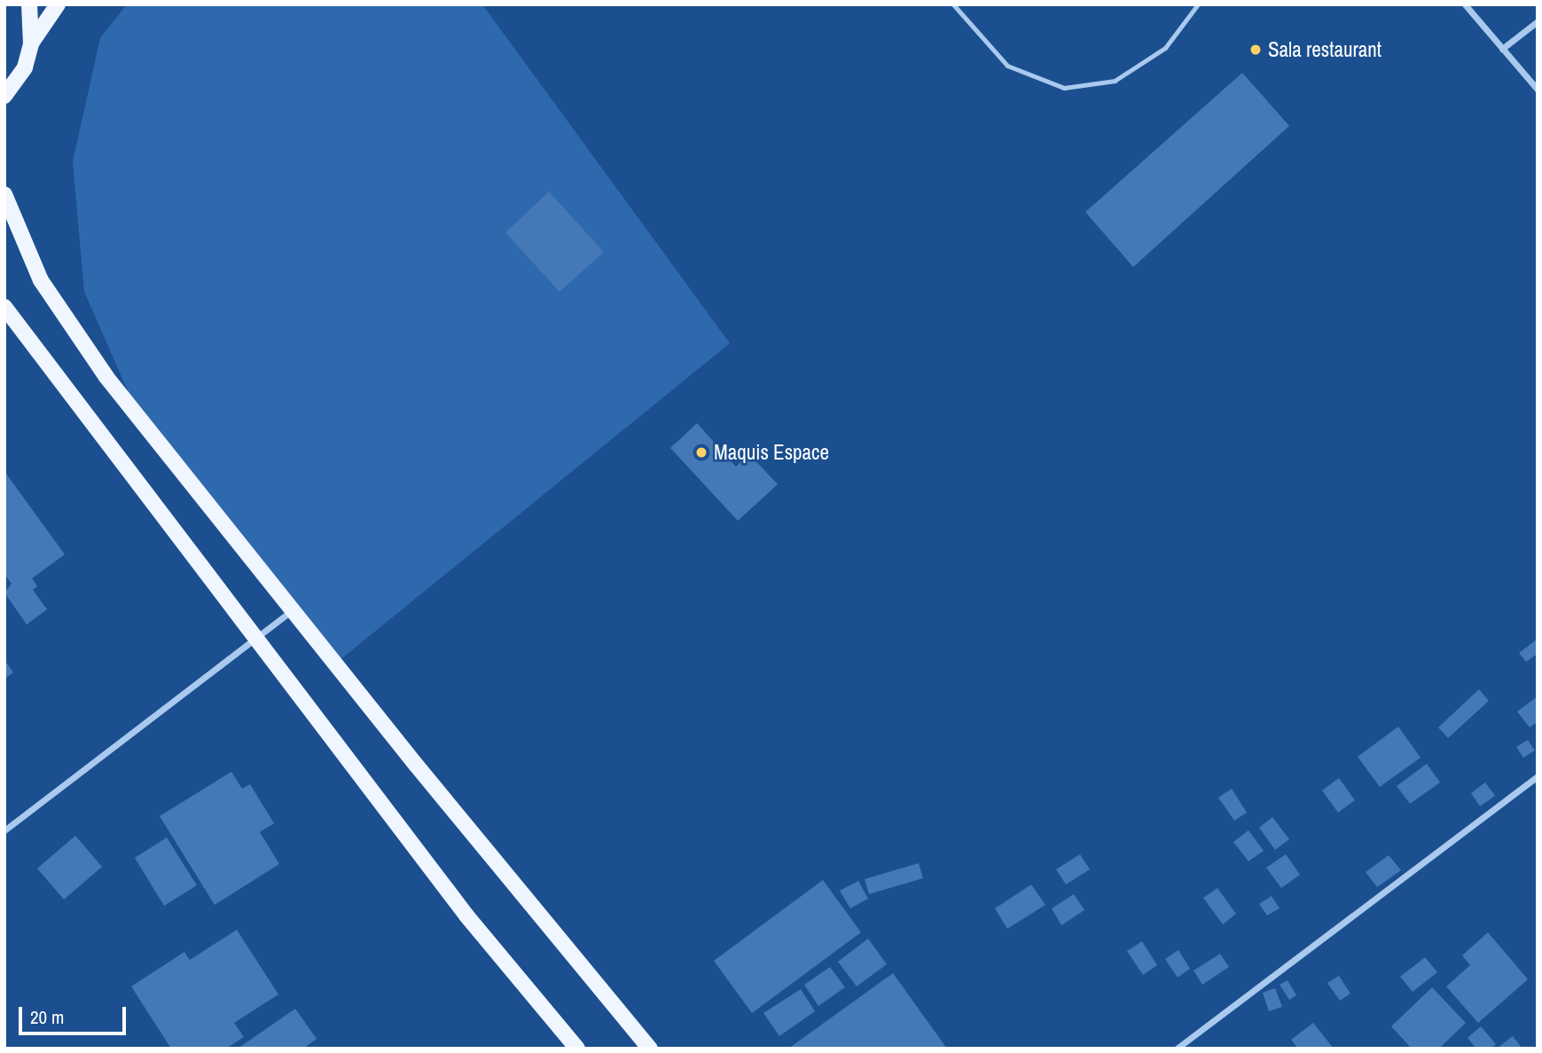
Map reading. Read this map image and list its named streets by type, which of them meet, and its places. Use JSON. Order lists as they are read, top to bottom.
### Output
{
  "places": ["Sala restaurant", "Maquis Espace"],
  "scale_bar": "20 m"
}
